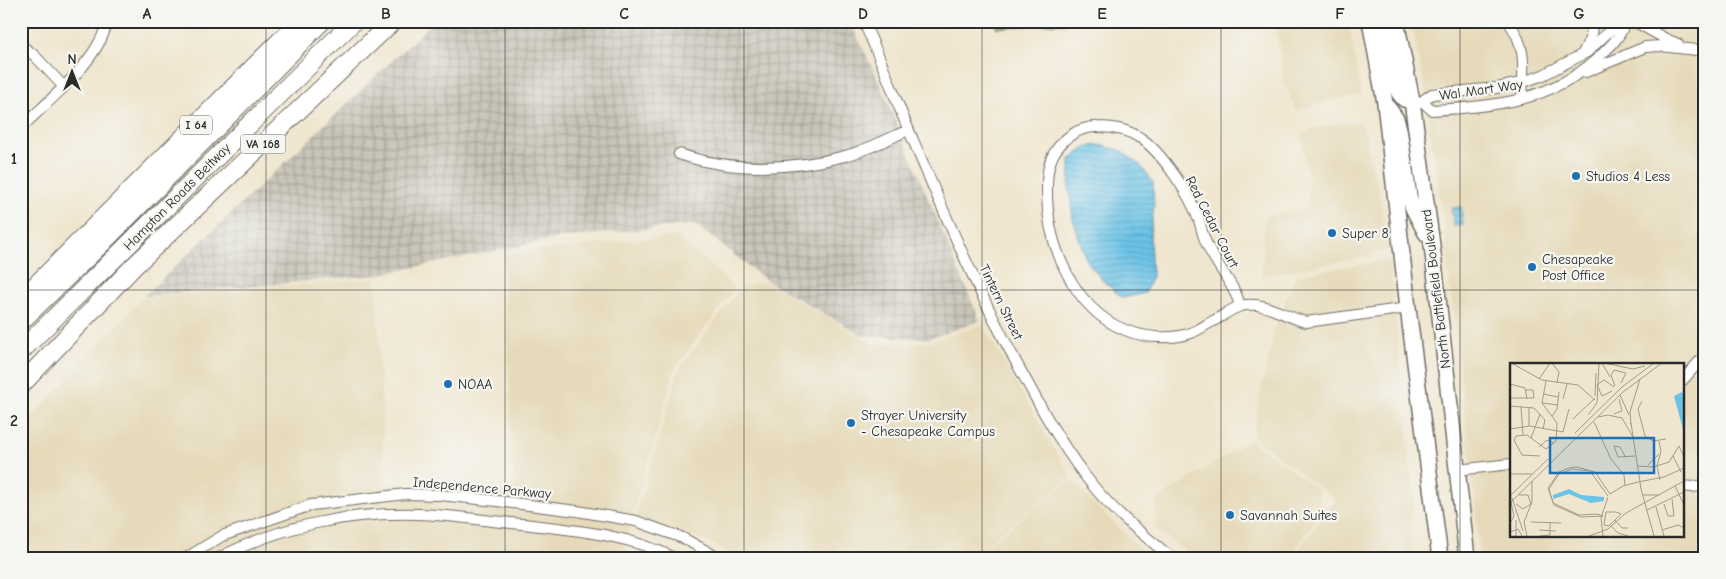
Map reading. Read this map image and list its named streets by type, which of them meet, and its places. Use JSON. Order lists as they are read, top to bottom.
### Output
{
  "streets": {
    "highway": ["I 64", "VA 168", "Hampton Roads Beltway"],
    "main road": ["North Battlefield Boulevard"],
    "street": [
      "Wal Mart Way",
      "Red Cedar Court",
      "Tintern Street",
      "Independence Parkway"
    ]
  },
  "crossings": [
    ["Wal Mart Way", "North Battlefield Boulevard"]
  ],
  "places": [
    "Studios 4 Less",
    "Super 8",
    "Chesapeake Post Office",
    "NOAA",
    "Strayer University - Chesapeake Campus",
    "Savannah Suites"
  ],
  "north": "top",
  "grid": {
    "columns": [
      "A",
      "B",
      "C",
      "D",
      "E",
      "F",
      "G"
    ],
    "rows": ["1", "2"]
  }
}
